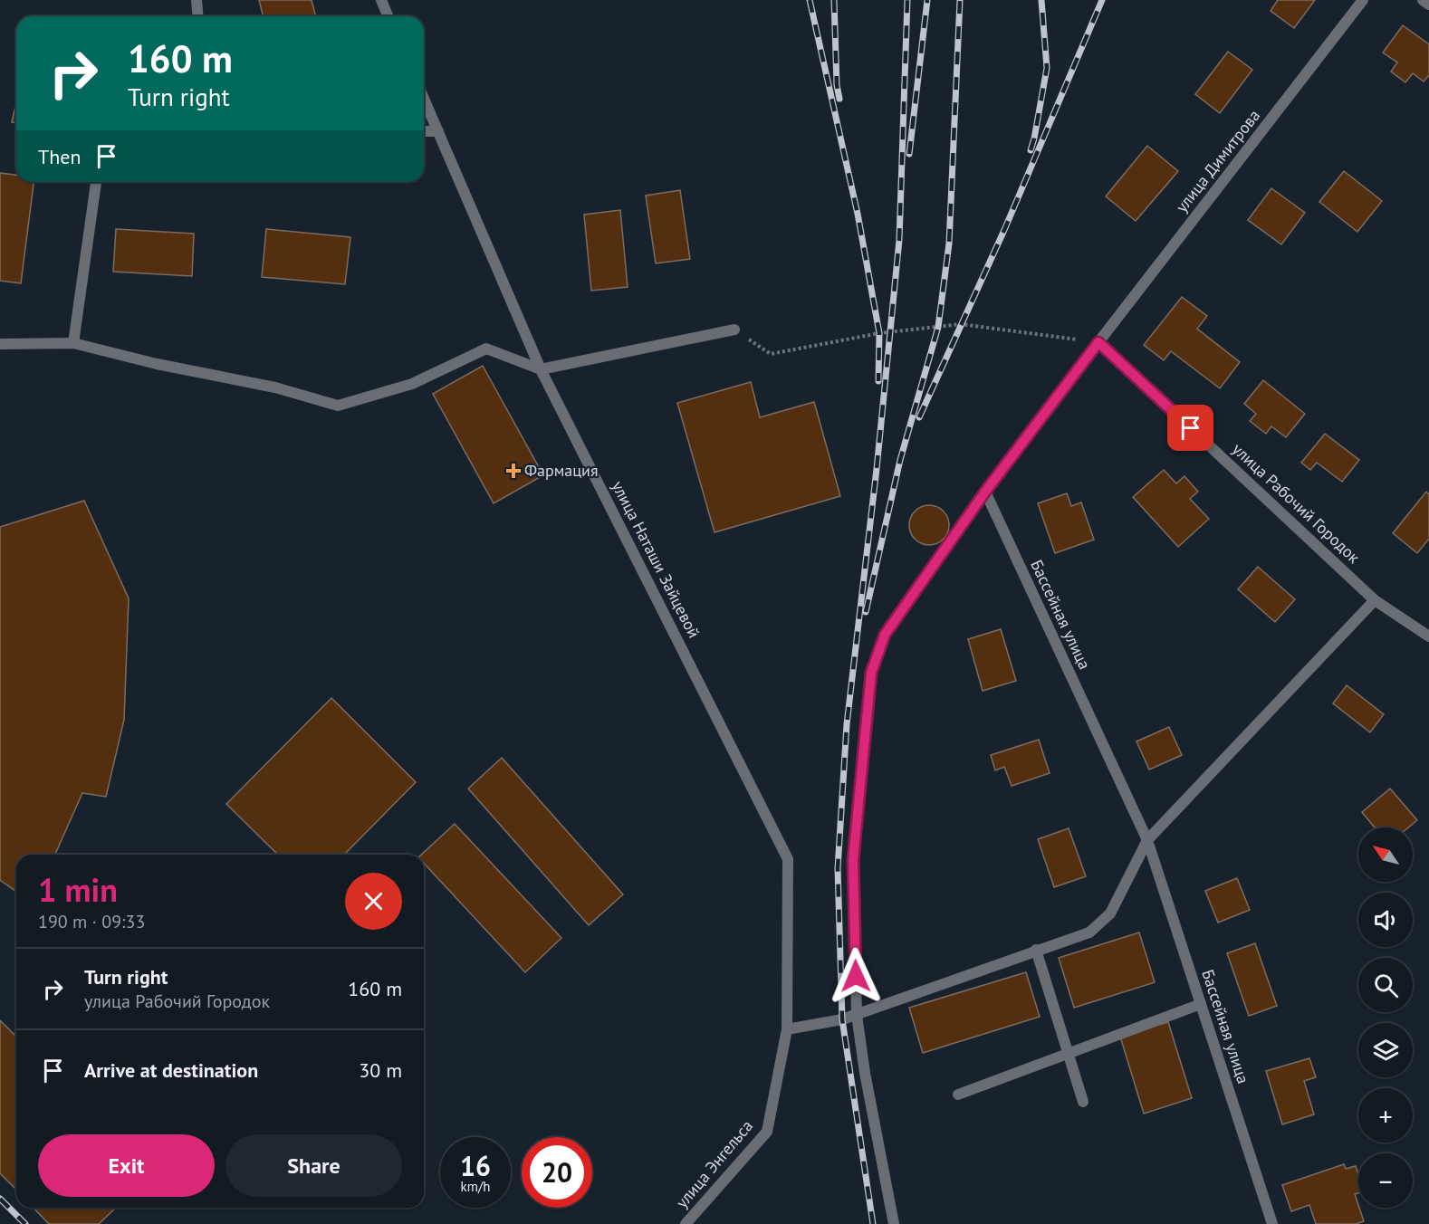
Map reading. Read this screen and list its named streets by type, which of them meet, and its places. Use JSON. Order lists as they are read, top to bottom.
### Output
{
  "streets": {
    "street": [
      "улица Димитрова",
      "улица Рабочий Городок",
      "улица Наташи Зайцевой",
      "Бассейная улица",
      "улица Энгельса"
    ]
  },
  "crossings": [
    ["улица Димитрова", "улица Рабочий Городок"],
    ["улица Димитрова", "Бассейная улица"],
    ["улица Наташи Зайцевой", "улица Энгельса"]
  ],
  "places": {
    "health": ["Фармация"]
  },
  "north": "top left",
  "page": {
    "turn": ["160 m", "Turn right"],
    "then": "Then",
    "map_buttons": ["+", "−"],
    "heading": ["1 min", "190 m · 09:33"],
    "list": [
      {
        "name": "Turn right",
        "note": "улица Рабочий Городок",
        "value": "160 m"
      },
      {
        "name": "Arrive at destination",
        "value": "30 m"
      }
    ],
    "buttons": ["Exit", "Share"],
    "speed": "16 km/h",
    "limit": "20"
  }
}
